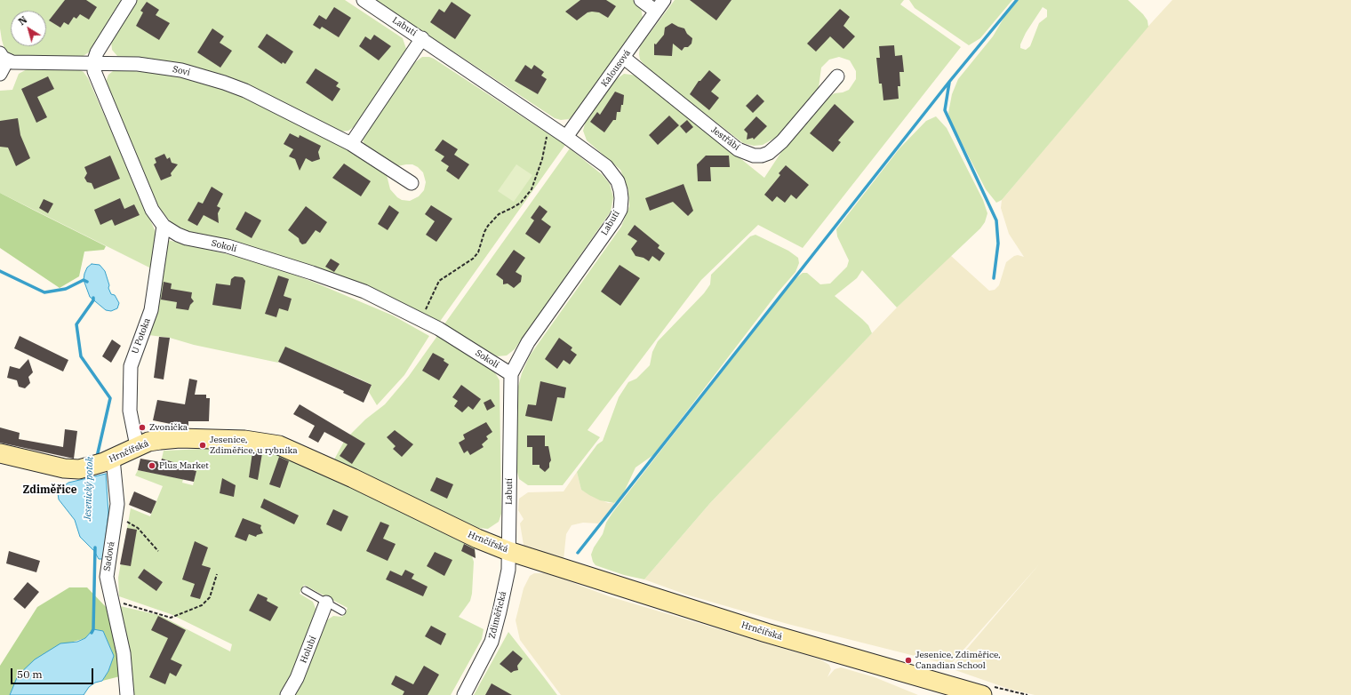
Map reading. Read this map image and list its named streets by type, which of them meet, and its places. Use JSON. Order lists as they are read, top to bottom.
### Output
{
  "streets": {
    "street": [
      "Labutí",
      "Kalousová",
      "Soví",
      "Jestřábí",
      "Sokolí",
      "U Potoka",
      "Hrnčířská",
      "Sadová",
      "Zdiměřická",
      "Holubí"
    ]
  },
  "crossings": [
    ["Labutí", "Kalousová"],
    ["Labutí", "Sokolí"],
    ["Labutí", "Hrnčířská"],
    ["Labutí", "Zdiměřická"],
    ["Kalousová", "Jestřábí"],
    ["Soví", "Sokolí"],
    ["Sokolí", "U Potoka"],
    ["U Potoka", "Hrnčířská"],
    ["Hrnčířská", "Sadová"],
    ["Hrnčířská", "Zdiměřická"]
  ],
  "districts": ["Zdiměřice"],
  "water": ["Jesenický potok"],
  "places": [
    "Zvonička",
    "Jesenice, Zdiměřice, u rybníka",
    "Plus Market",
    "Jesenice, Zdiměřice, Canadian School"
  ],
  "scale_bar": "50 m",
  "north": "top left"
}
